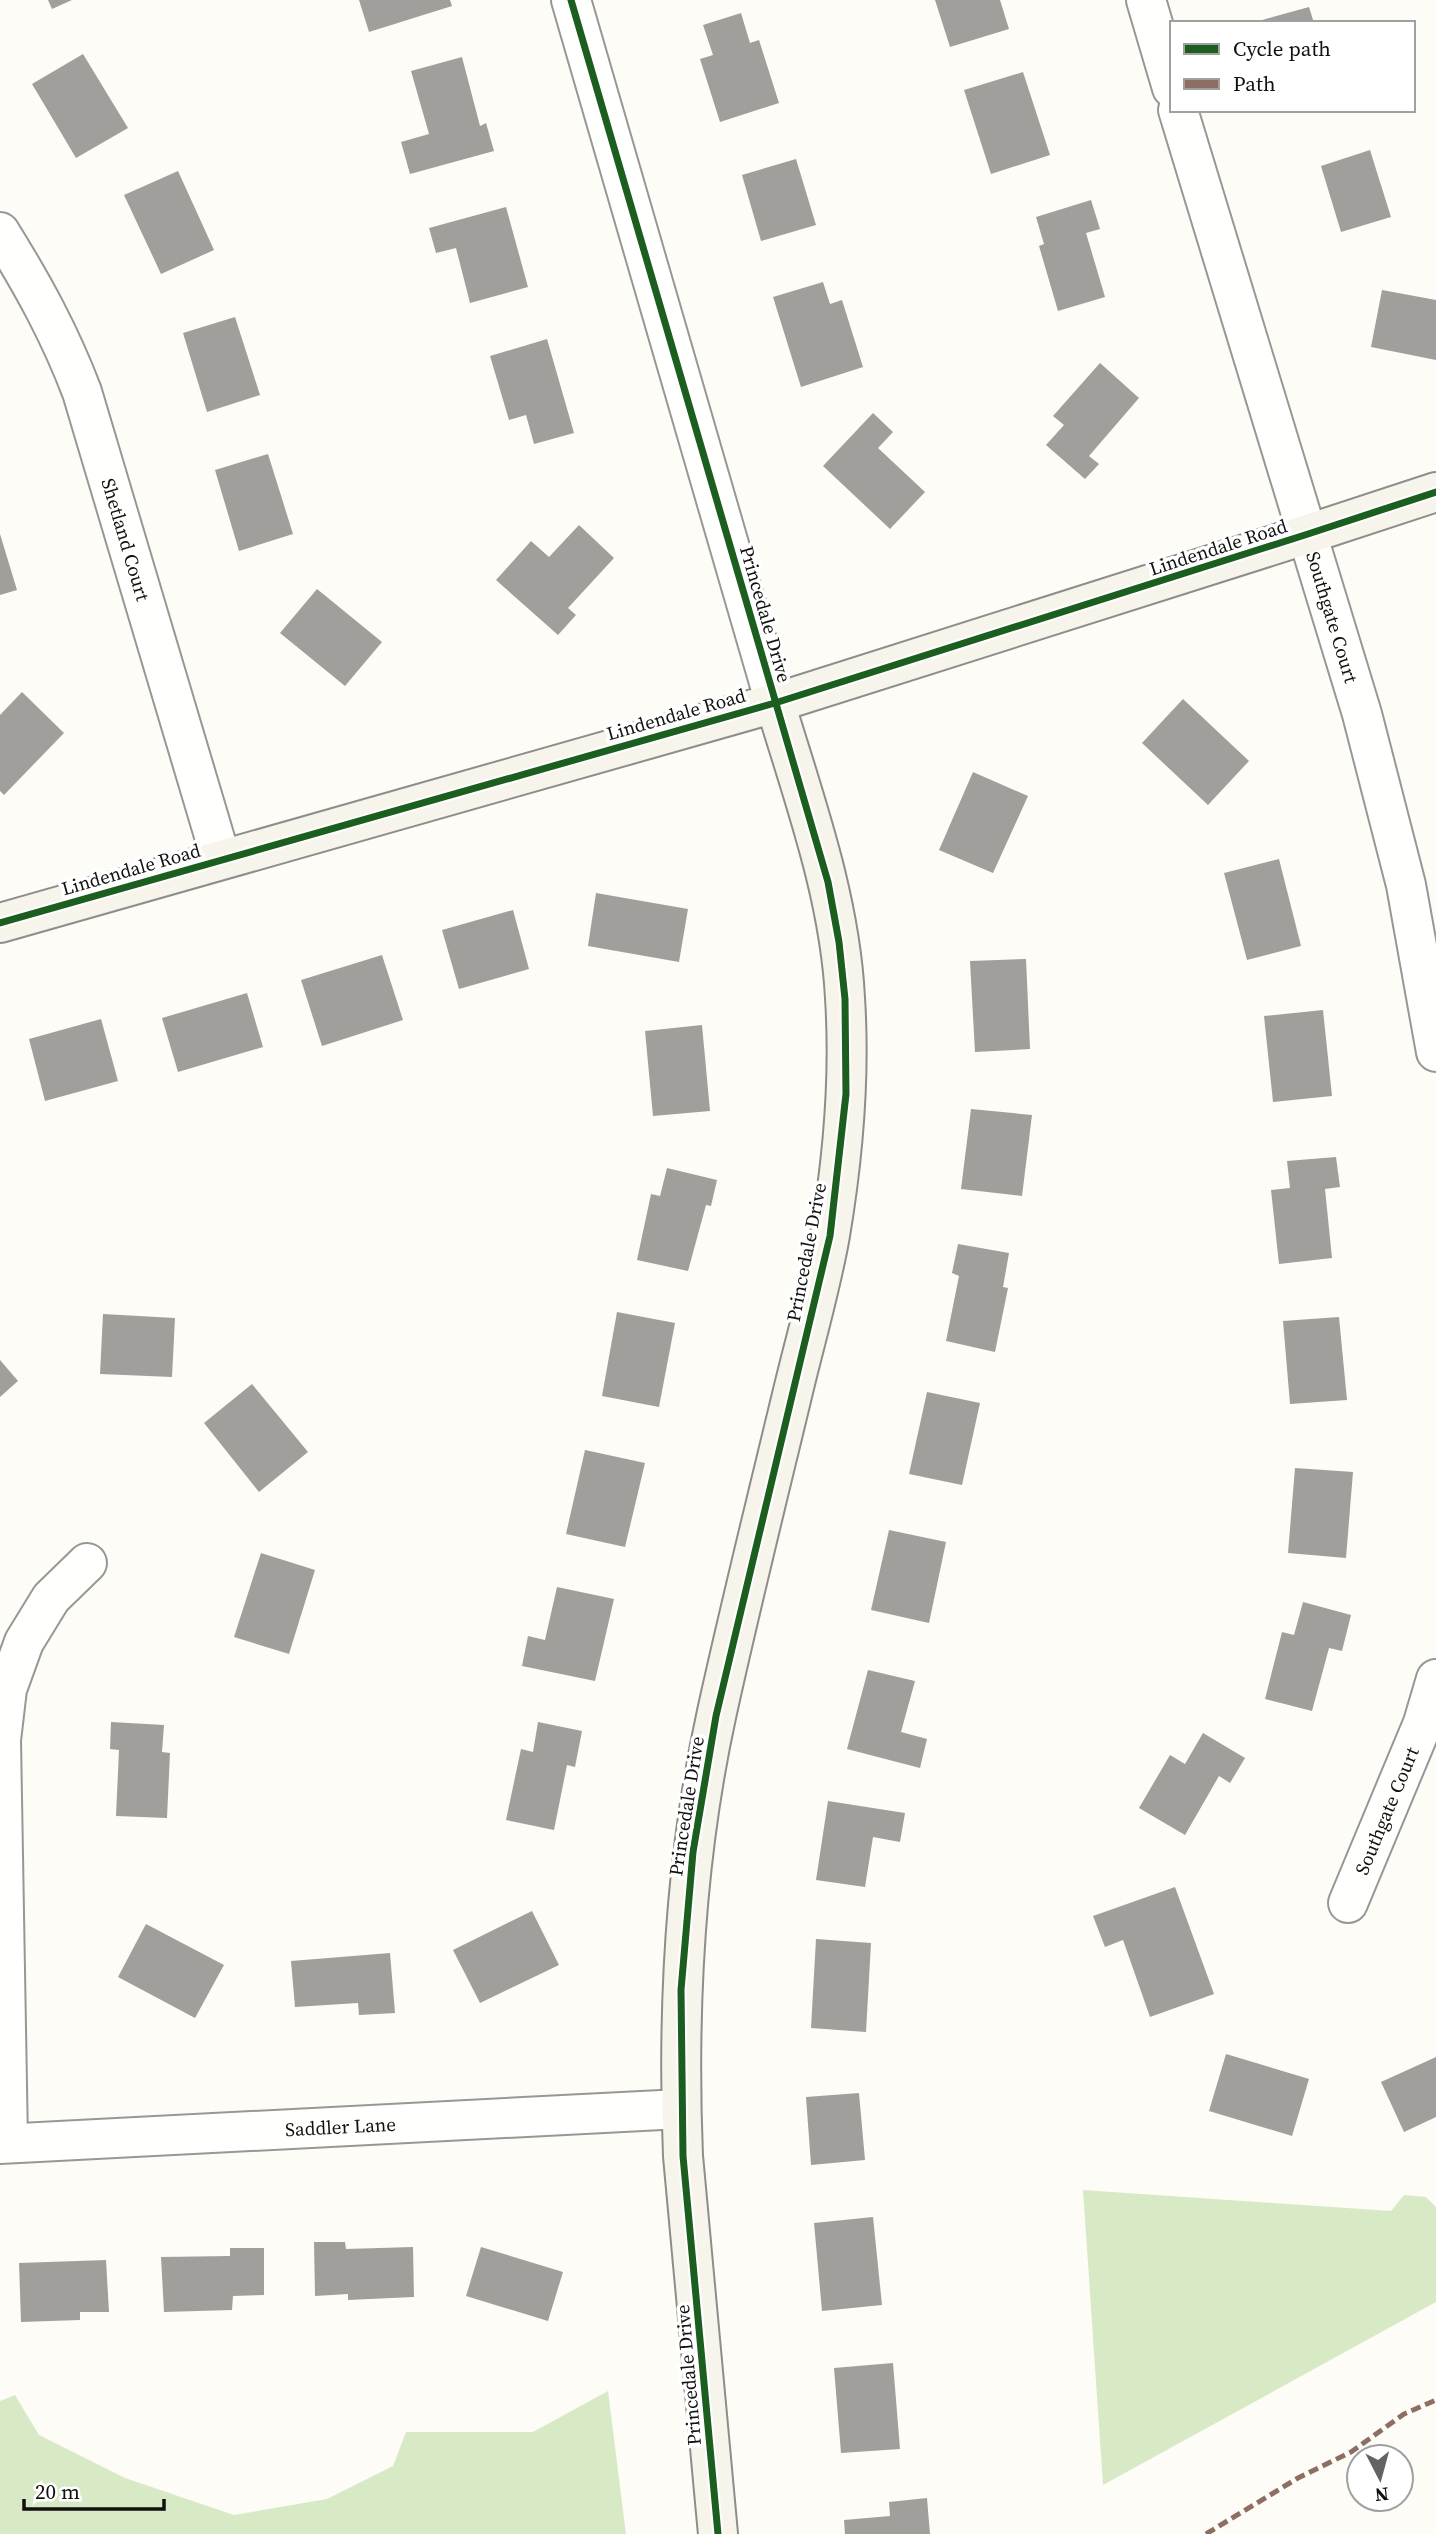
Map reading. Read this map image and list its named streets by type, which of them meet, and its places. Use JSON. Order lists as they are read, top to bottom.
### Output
{
  "streets": {
    "street": [
      "Shetland Court",
      "Lindendale Road",
      "Princedale Drive",
      "Southgate Court",
      "Saddler Lane"
    ]
  },
  "crossings": [
    ["Shetland Court", "Lindendale Road"],
    ["Lindendale Road", "Princedale Drive"],
    ["Lindendale Road", "Southgate Court"],
    ["Princedale Drive", "Saddler Lane"]
  ],
  "legend": ["Cycle path", "Path"],
  "scale_bar": "20 m",
  "north": "bottom"
}
